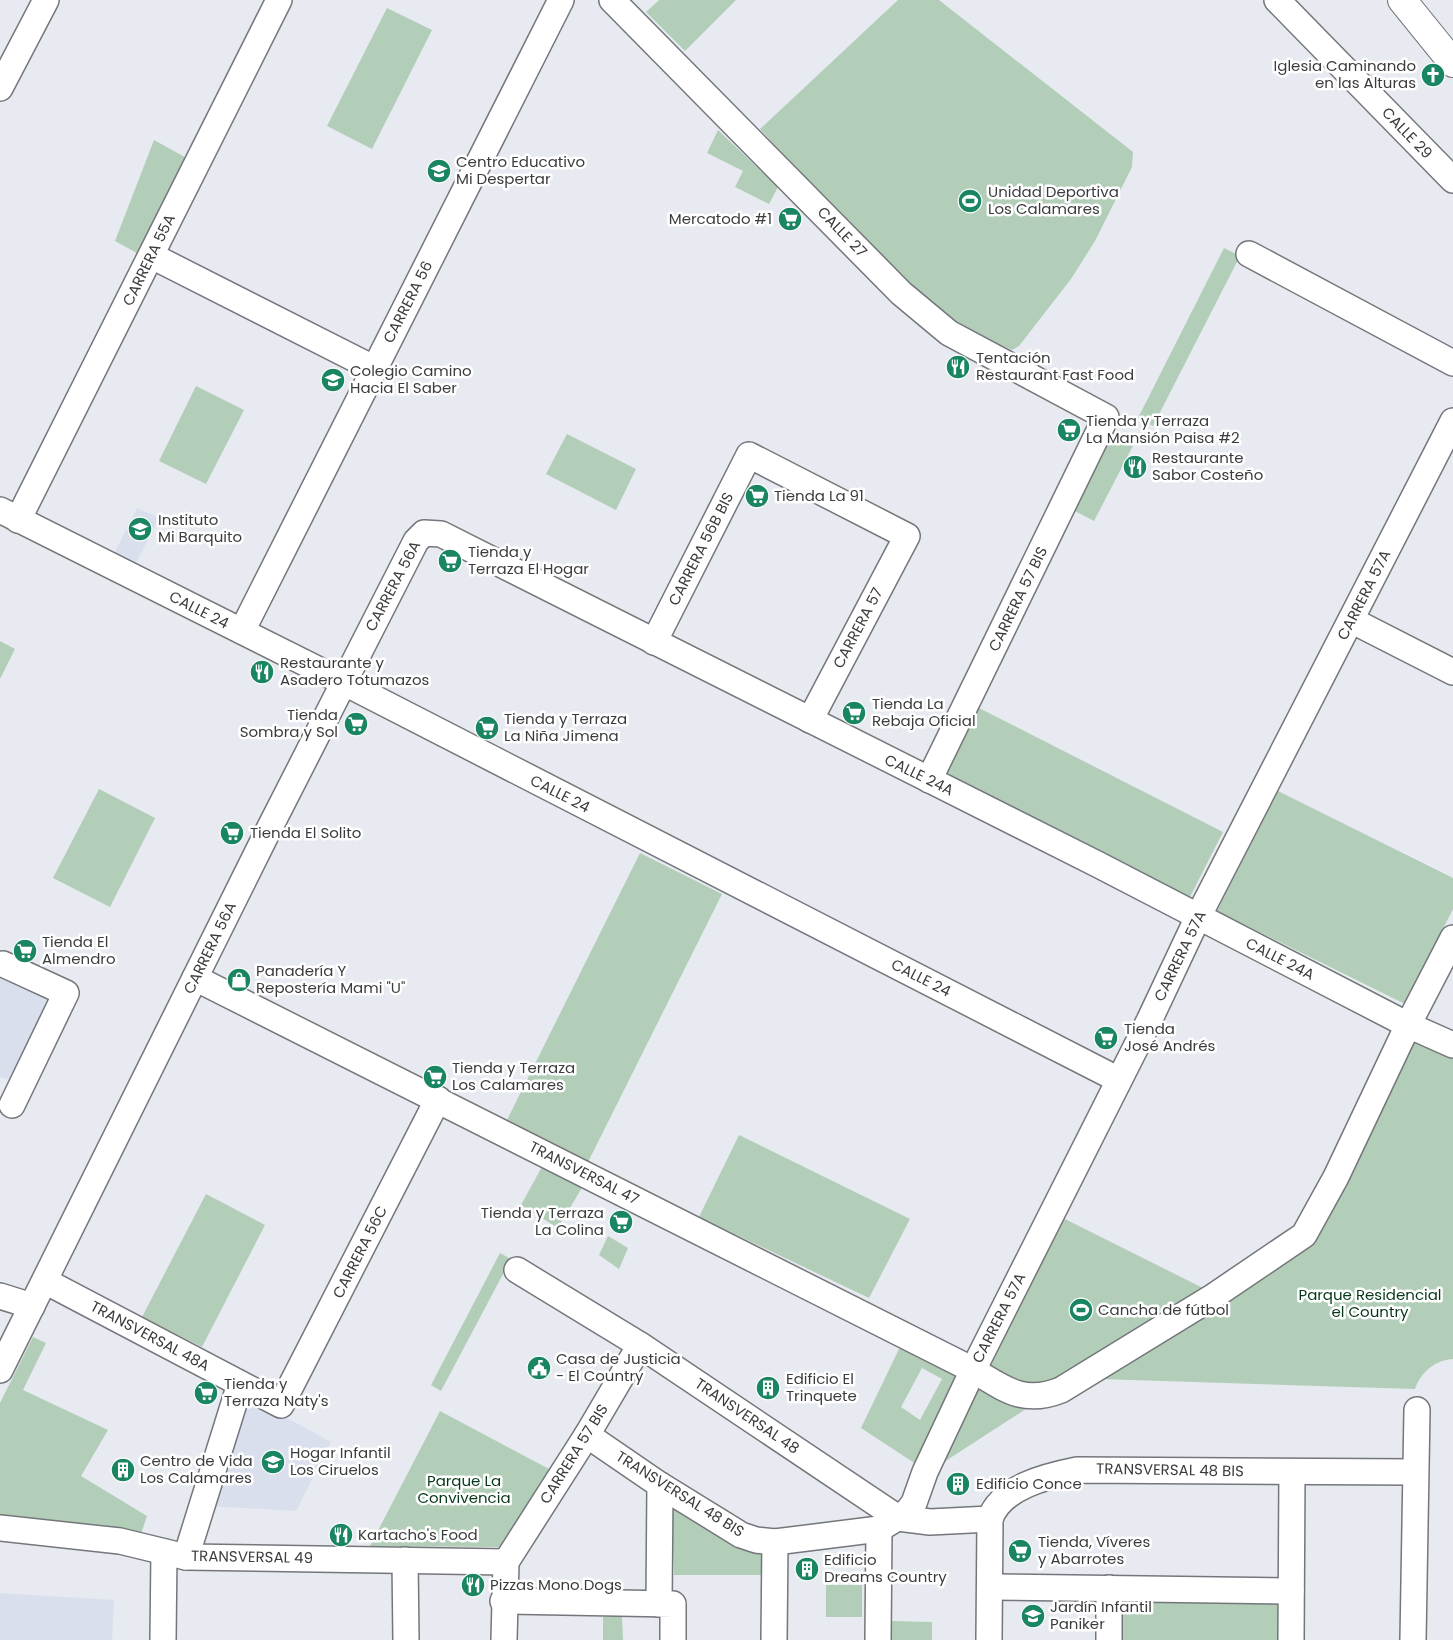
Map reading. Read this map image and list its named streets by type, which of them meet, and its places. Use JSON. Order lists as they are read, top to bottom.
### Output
{
  "streets": {
    "street": [
      "CALLE 29",
      "CALLE 27",
      "CARRERA 55A",
      "CARRERA 56",
      "CARRERA 56B BIS",
      "CARRERA 56A",
      "CARRERA 57A",
      "CARRERA 57 BIS",
      "CALLE 24",
      "CARRERA 57",
      "CALLE 24A",
      "TRANSVERSAL 47",
      "CARRERA 56C",
      "TRANSVERSAL 48A",
      "TRANSVERSAL 48",
      "TRANSVERSAL 48 BIS",
      "TRANSVERSAL 49"
    ]
  },
  "crossings": [
    ["CALLE 27", "CARRERA 57 BIS"],
    ["CARRERA 55A", "CALLE 24"],
    ["CARRERA 56", "CALLE 24"],
    ["CARRERA 56B BIS", "CARRERA 57"],
    ["CARRERA 56B BIS", "CALLE 24A"],
    ["CARRERA 56A", "CALLE 24"],
    ["CARRERA 56A", "CALLE 24A"],
    ["CARRERA 56A", "TRANSVERSAL 47"],
    ["CARRERA 56A", "TRANSVERSAL 48A"],
    ["CARRERA 57A", "CALLE 24"],
    ["CARRERA 57A", "CALLE 24A"],
    ["CARRERA 57A", "TRANSVERSAL 47"],
    ["CARRERA 57A", "TRANSVERSAL 48"],
    ["CARRERA 57A", "TRANSVERSAL 48 BIS"],
    ["CARRERA 57 BIS", "CALLE 24A"],
    ["CARRERA 57 BIS", "TRANSVERSAL 48"],
    ["CARRERA 57 BIS", "TRANSVERSAL 48 BIS"],
    ["CARRERA 57 BIS", "TRANSVERSAL 49"],
    ["CARRERA 57", "CALLE 24A"],
    ["CALLE 24A", "TRANSVERSAL 47"],
    ["TRANSVERSAL 47", "CARRERA 56C"],
    ["CARRERA 56C", "TRANSVERSAL 48A"],
    ["TRANSVERSAL 48", "TRANSVERSAL 48 BIS"]
  ],
  "parks": ["Parque Residencial el Country", "Parque La Convivencia"],
  "places": {
    "church": ["Iglesia Caminando en las Alturas"],
    "school or university": [
      "Centro Educativo Mi Despertar",
      "Colegio Camino Hacia El Saber",
      "Instituto Mi Barquito",
      "Hogar Infantil Los Ciruelos",
      "Jardín Infantil Paniker"
    ],
    "sports": ["Unidad Deportiva Los Calamares", "Cancha de fútbol"],
    "supermarket": [
      "Mercatodo #1",
      "Tienda y Terraza La Mansión Paisa #2",
      "Tienda La 91",
      "Tienda y Terraza El Hogar",
      "Tienda La Rebaja Oficial",
      "Tienda Sombra y Sol",
      "Tienda y Terraza La Niña Jimena",
      "Tienda El Solito",
      "Tienda El Almendro",
      "Tienda José Andrés",
      "Tienda y Terraza Los Calamares",
      "Tienda y Terraza La Colina",
      "Tienda y Terraza Naty's",
      "Tienda, Víveres y Abarrotes"
    ],
    "restaurant": [
      "Tentación Restaurant Fast Food",
      "Restaurante Sabor Costeño",
      "Restaurante y Asadero Totumazos",
      "Kartacho's Food",
      "Pizzas Mono Dogs"
    ],
    "shop": ["Panadería Y Repostería Mami \"U\""],
    "public building": ["Casa de Justicia - El Country"],
    "building": [
      "Edificio El Trinquete",
      "Centro de Vida Los Calamares",
      "Edificio Conce",
      "Edificio Dreams Country"
    ]
  }
}
